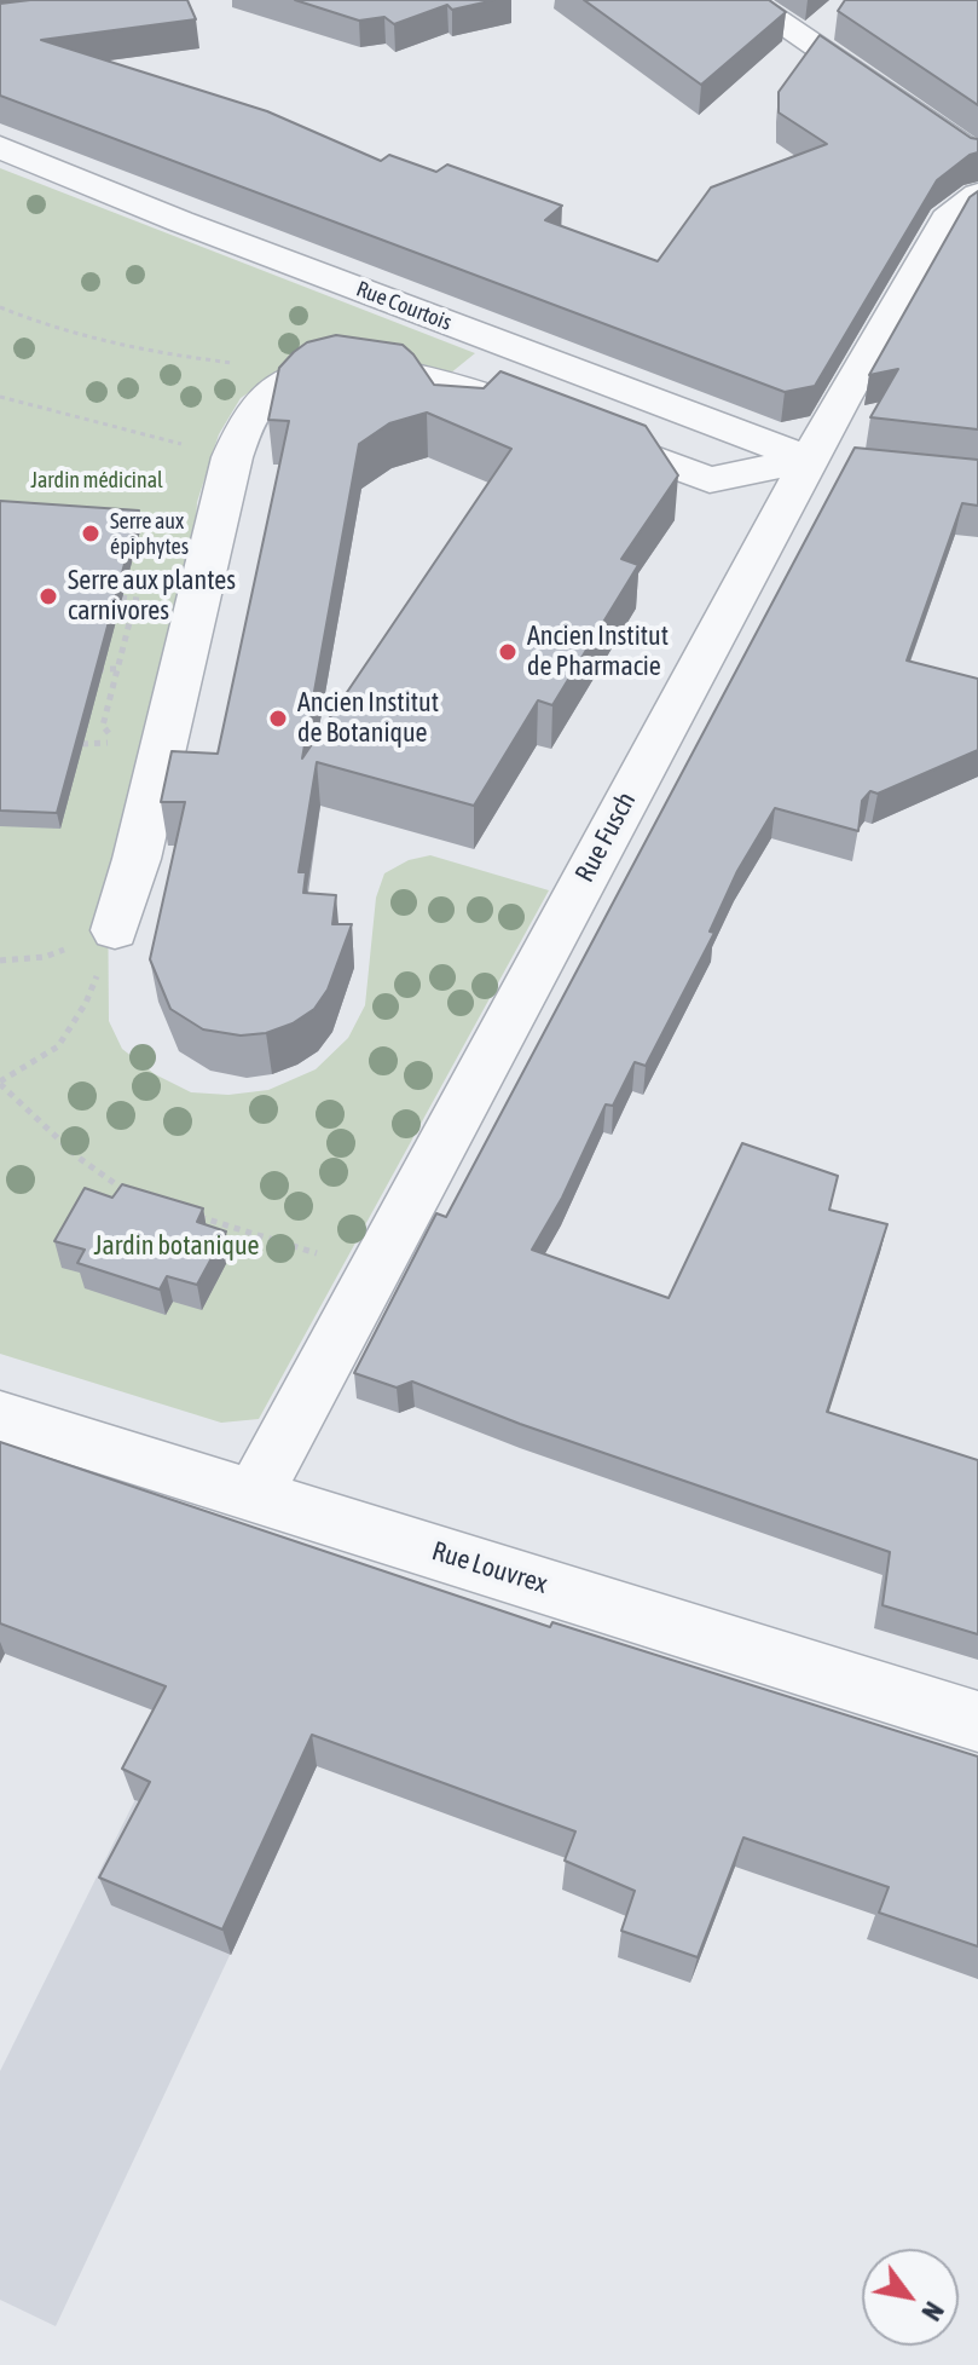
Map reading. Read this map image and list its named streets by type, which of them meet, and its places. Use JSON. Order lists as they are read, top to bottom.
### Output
{
  "streets": {
    "street": ["Rue Courtois", "Rue Fusch", "Rue Louvrex"]
  },
  "crossings": [
    ["Rue Courtois", "Rue Fusch"],
    ["Rue Fusch", "Rue Louvrex"]
  ],
  "parks": ["Jardin médicinal", "Jardin botanique"],
  "places": [
    "Serre aux épiphytes",
    "Serre aux plantes carnivores",
    "Ancien Institut de Pharmacie",
    "Ancien Institut de Botanique"
  ],
  "north": "bottom right"
}
